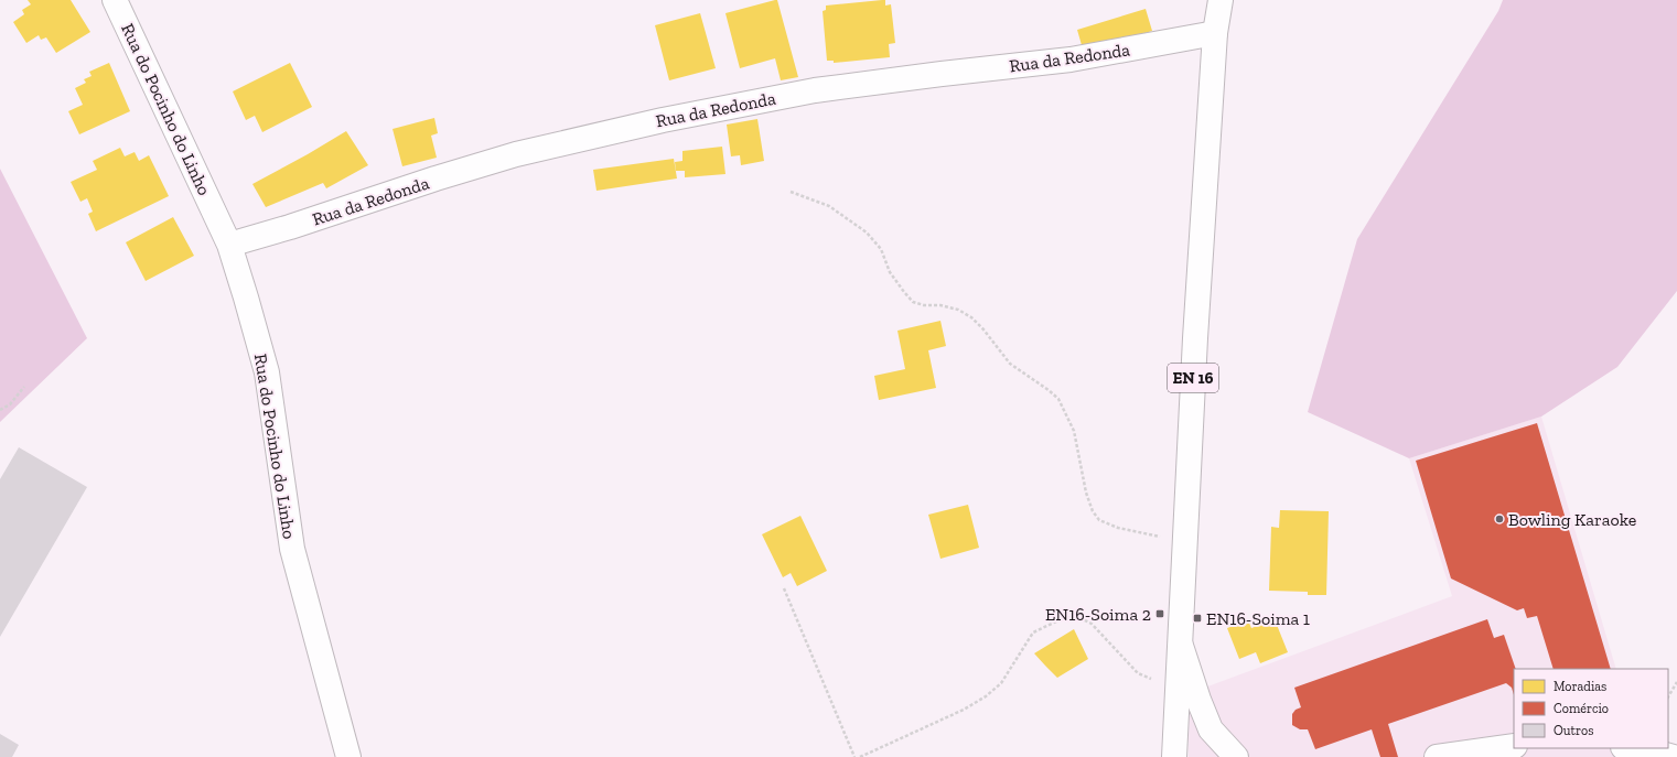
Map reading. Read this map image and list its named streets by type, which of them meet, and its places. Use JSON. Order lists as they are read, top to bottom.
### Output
{
  "streets": {
    "street": ["Rua da Redonda", "Rua do Pocinho do Linho", "EN 16"]
  },
  "crossings": [
    ["Rua da Redonda", "Rua do Pocinho do Linho"],
    ["Rua da Redonda", "EN 16"]
  ],
  "places": {
    "other": ["Bowling Karaoke"],
    "transit": ["EN16-Soima 2", "EN16-Soima 1"]
  },
  "legend": ["Moradias", "Comércio", "Outros"]
}
